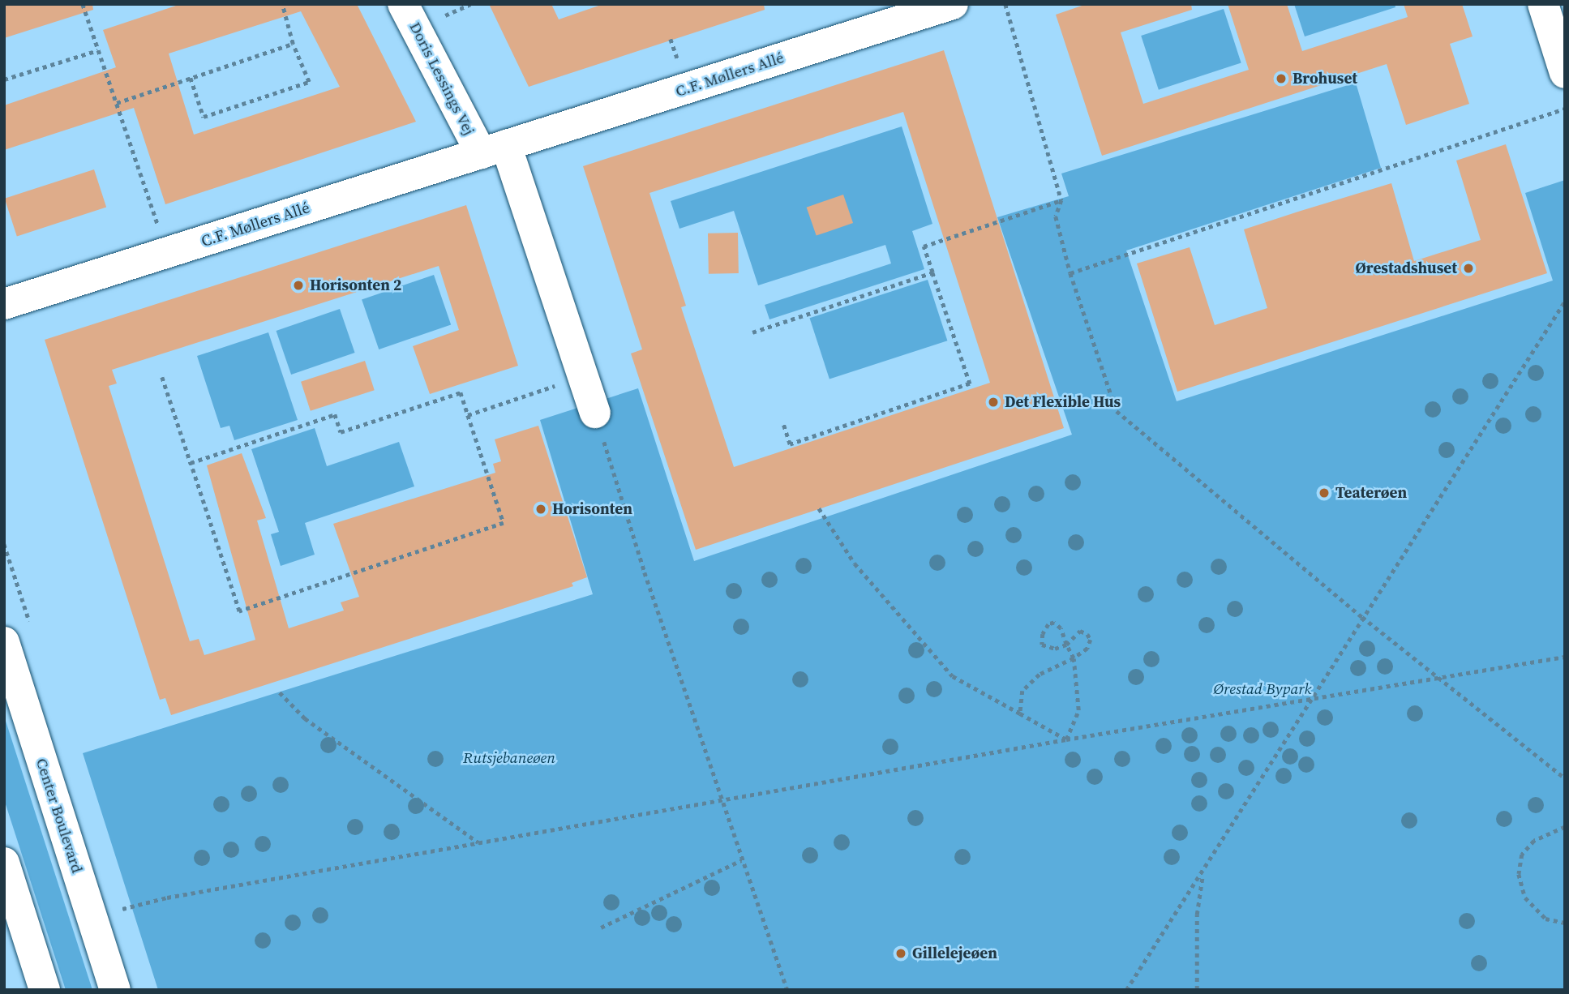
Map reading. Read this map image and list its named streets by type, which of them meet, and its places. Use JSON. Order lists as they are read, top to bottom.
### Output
{
  "streets": {
    "street": ["C.F. Møllers Allé", "Doris Lessings Vej", "Center Boulevard"]
  },
  "crossings": [
    ["C.F. Møllers Allé", "Doris Lessings Vej"]
  ],
  "parks": ["Ørestad Bypark", "Rutsjebaneøen"],
  "places": [
    "Brohuset",
    "Ørestadshuset",
    "Horisonten 2",
    "Det Flexible Hus",
    "Teaterøen",
    "Horisonten",
    "Gillelejeøen"
  ]
}
